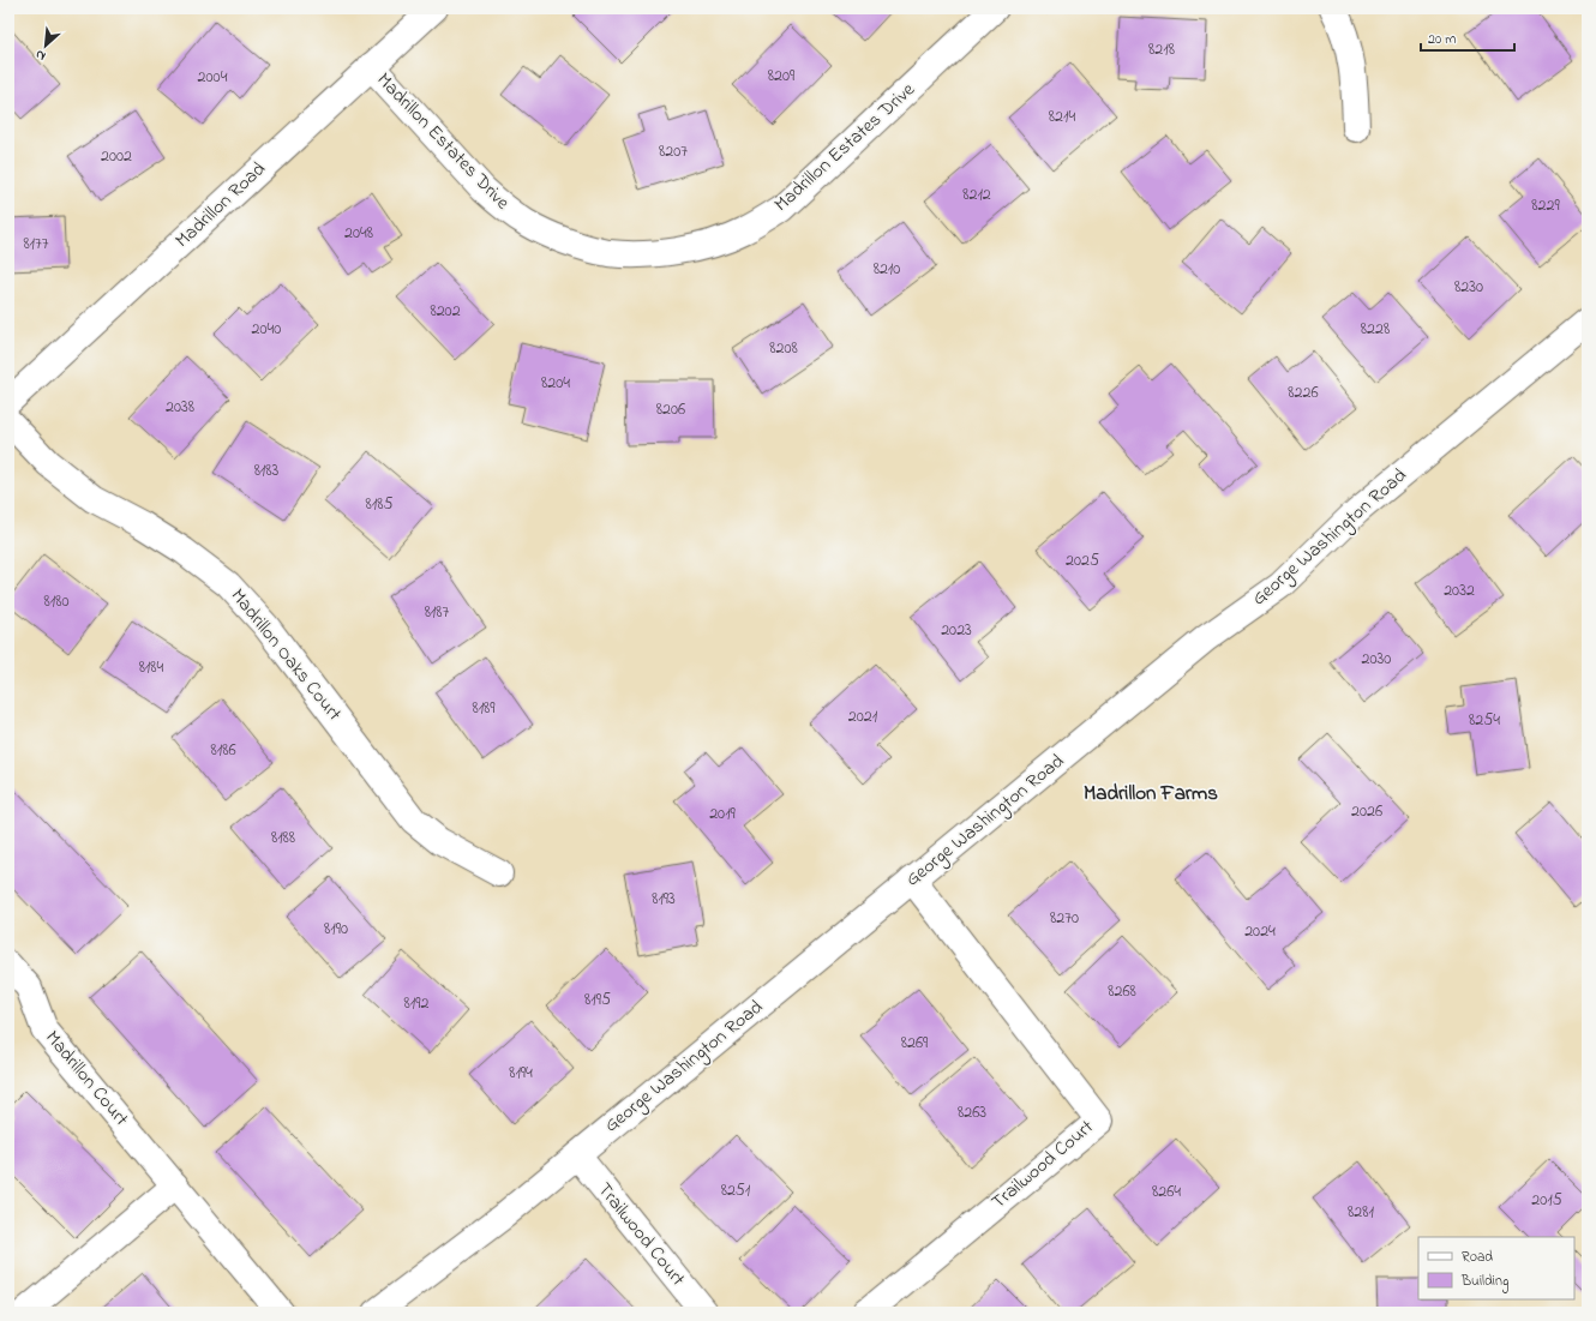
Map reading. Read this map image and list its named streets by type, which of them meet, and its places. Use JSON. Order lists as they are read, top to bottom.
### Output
{
  "streets": {
    "street": [
      "Madrillon Estates Drive",
      "Madrillon Road",
      "George Washington Road",
      "Madrillon Oaks Court",
      "Madrillon Court",
      "Trailwood Court"
    ]
  },
  "crossings": [
    ["Madrillon Estates Drive", "Madrillon Road"],
    ["George Washington Road", "Trailwood Court"]
  ],
  "districts": ["Madrillon Farms"],
  "house_numbers": [
    "8218",
    "8209",
    "2004",
    "8214",
    "8207",
    "2002",
    "8212",
    "8229",
    "2048",
    "8177",
    "8210",
    "8230",
    "8202",
    "2040",
    "8228",
    "8208",
    "8204",
    "8226",
    "2038",
    "8206",
    "8183",
    "8185",
    "2025",
    "2032",
    "8180",
    "8187",
    "2023",
    "2030",
    "8184",
    "8189",
    "2021",
    "8254",
    "8186",
    "2026",
    "2019",
    "8188",
    "8193",
    "8270",
    "8190",
    "2024",
    "8268",
    "8195",
    "8192",
    "8269",
    "8194",
    "8263",
    "8251",
    "8264",
    "2015",
    "8281"
  ],
  "legend": ["Road", "Building"],
  "scale_bar": "20 m",
  "north": "bottom left"
}
